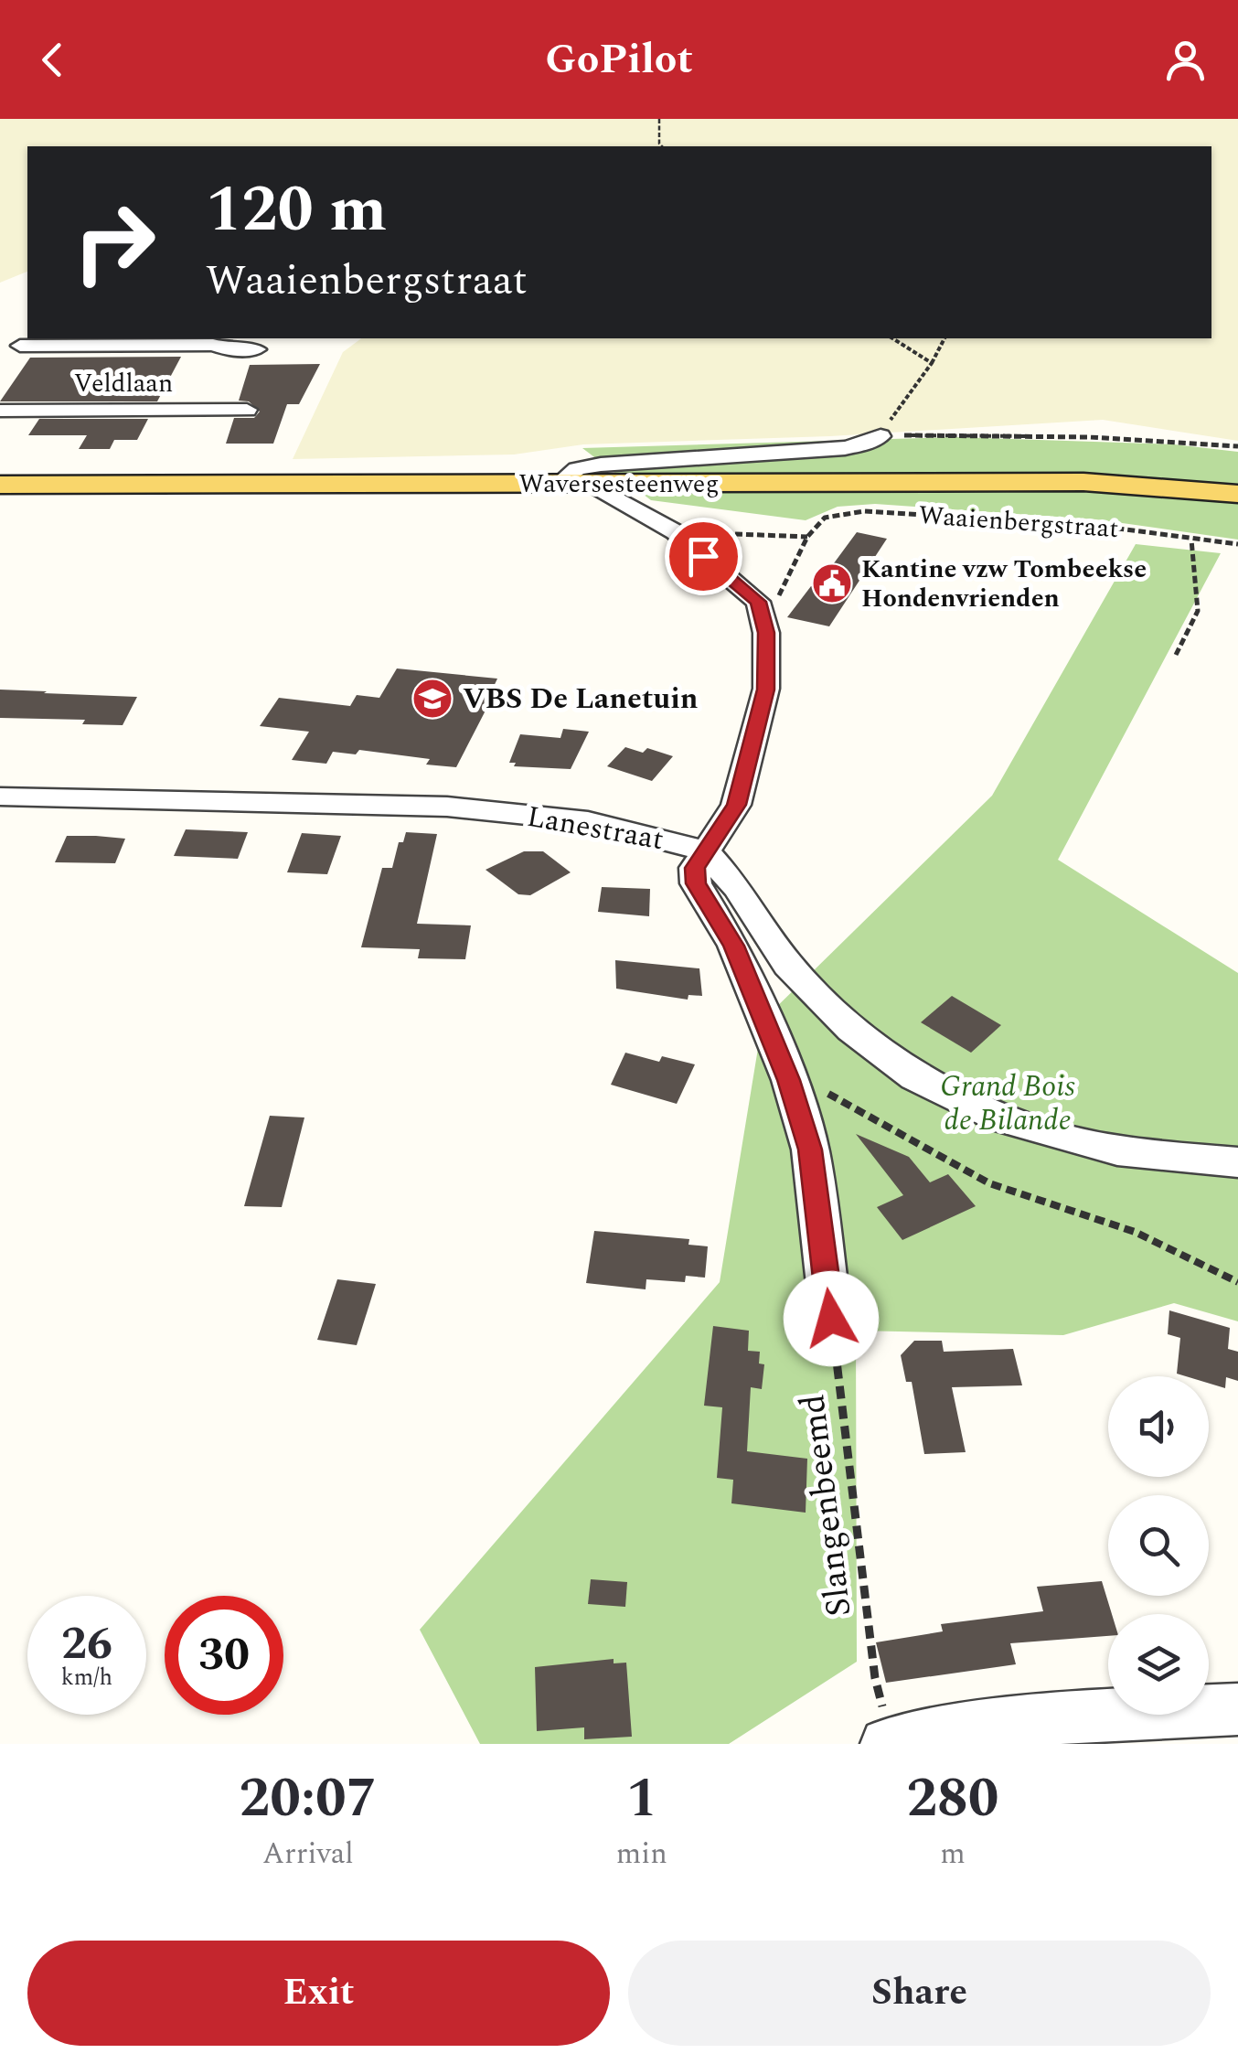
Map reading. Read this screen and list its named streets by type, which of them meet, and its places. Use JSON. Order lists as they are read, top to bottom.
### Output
{
  "streets": {
    "main road": ["Waversesteenweg"],
    "street": ["Veldlaan", "Lanestraat"],
    "path": ["Waaienbergstraat", "Slangenbeemd"]
  },
  "parks": ["Grand Bois de Bilande"],
  "places": {
    "public building": ["Kantine vzw Tombeekse Hondenvrienden"],
    "school or university": ["VBS De Lanetuin"]
  },
  "page": {
    "header": "GoPilot",
    "turn": ["120 m", "Waaienbergstraat"],
    "speed": "26 km/h",
    "limit": "30",
    "eta": [
      "20:07",
      "Arrival",
      "1",
      "min",
      "280",
      "m"
    ],
    "buttons": ["Exit", "Share"]
  }
}
